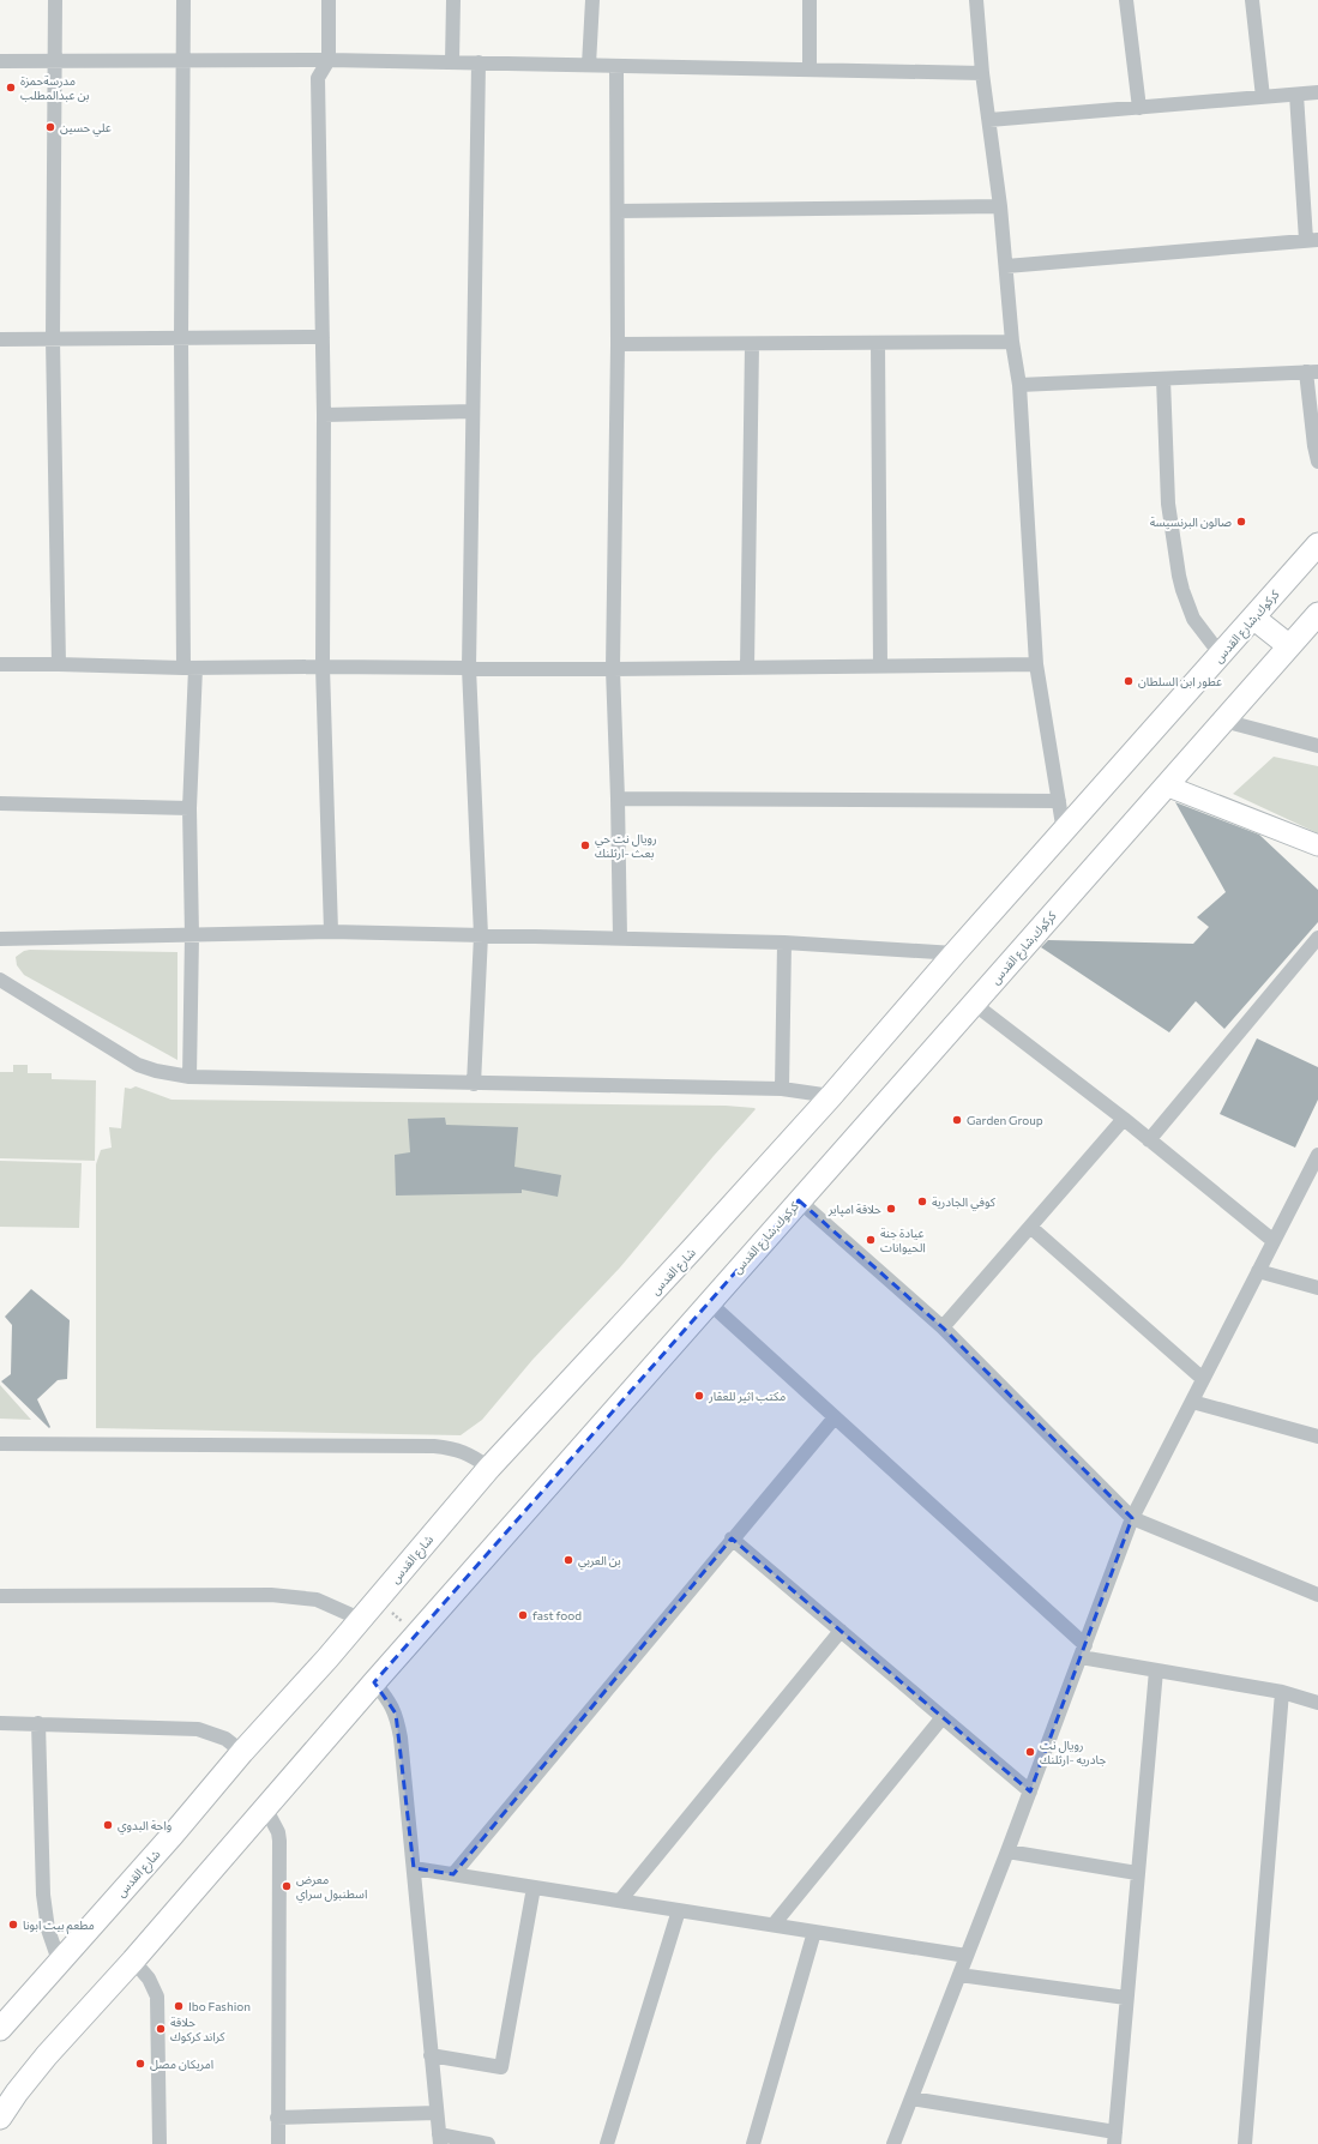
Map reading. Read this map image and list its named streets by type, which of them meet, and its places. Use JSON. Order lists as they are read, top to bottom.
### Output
{
  "streets": {
    "main road": ["كركوك,شارع القدس", "شارع القدس"]
  },
  "crossings": [
    ["كركوك,شارع القدس", "شارع القدس"]
  ],
  "places": [
    "مدرسةحمزة بن عبدالمطلب",
    "علي حسين",
    "صالون البرنسيسة",
    "عطور ابن السلطان",
    "رويال نت حي بعث -ارثلنك",
    "Garden Group",
    "كوفي الجادرية",
    "حلاقة امپاير",
    "عيادة جنة الحيوانات",
    "مكتب اثير للعقار",
    "بن العربي",
    "fast food",
    "رويال نت جادريه -ارثلنك",
    "واحة البدوي",
    "معرض اسطنبول سراي",
    "مطعم بيت ابونا",
    "Ibo Fashion",
    "حلاقة كراند كركوك",
    "امريكان مصل"
  ]
}
